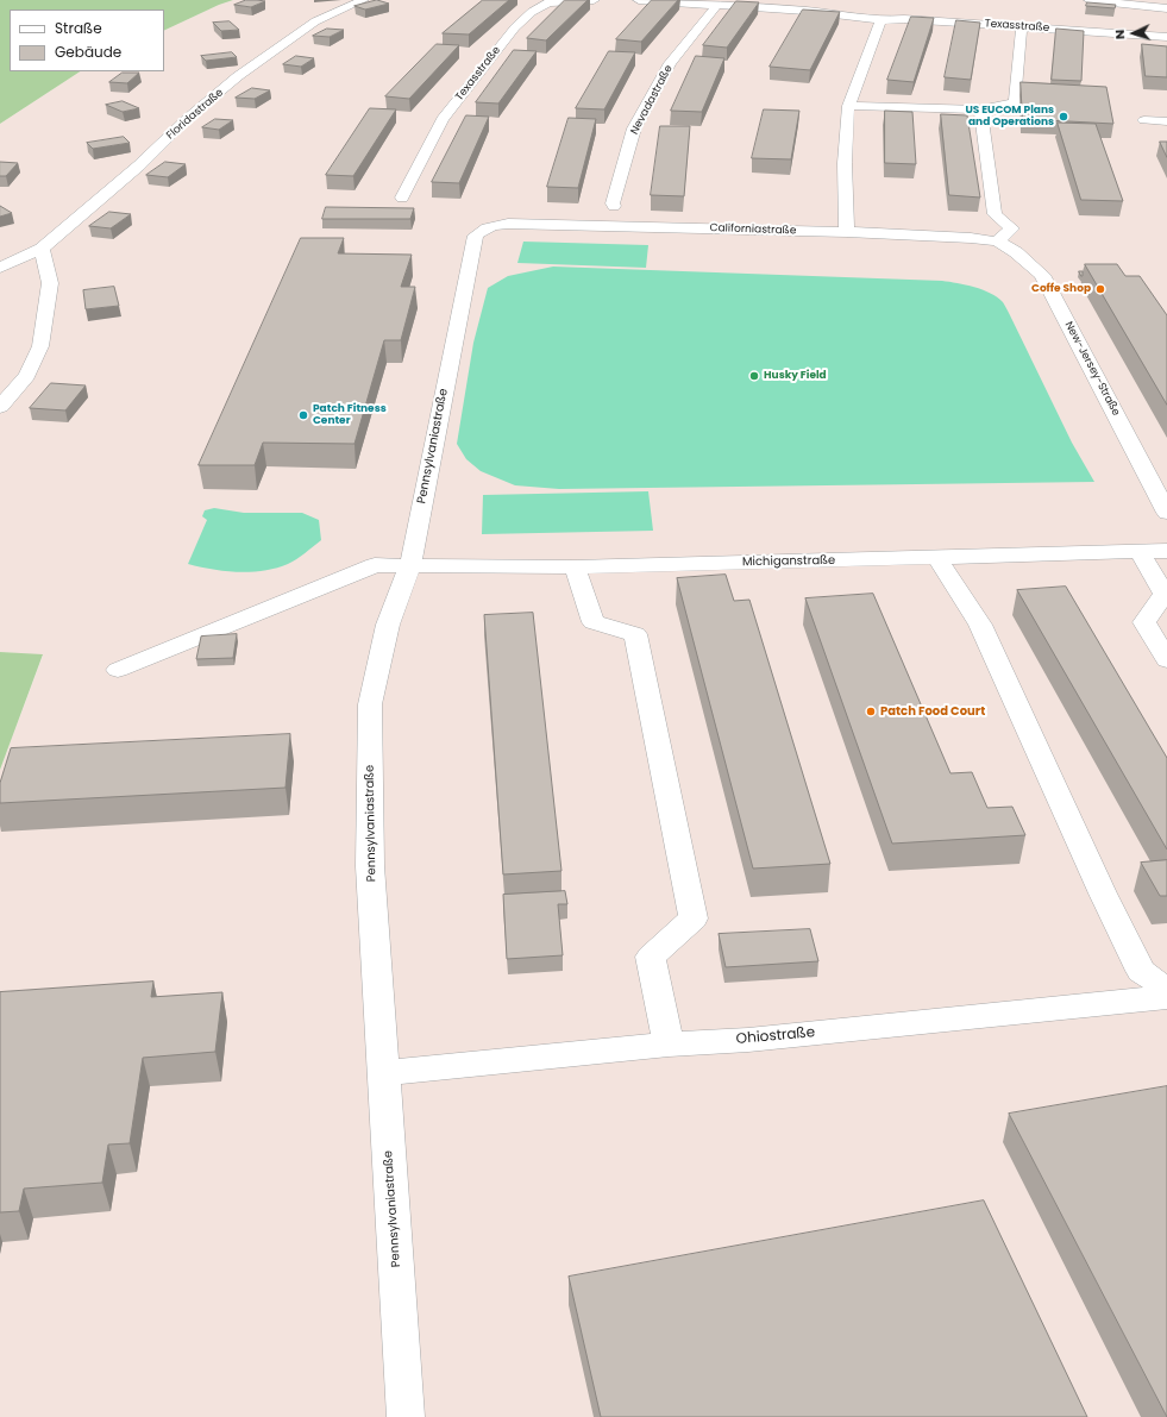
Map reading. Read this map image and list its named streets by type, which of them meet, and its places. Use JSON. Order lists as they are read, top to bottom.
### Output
{
  "streets": {
    "street": [
      "Texasstraße",
      "Nevadastraße",
      "Floridastraße",
      "Californiastraße",
      "New-Jersey-Straße",
      "Pennsylvaniastraße",
      "Michiganstraße",
      "Ohiostraße"
    ]
  },
  "crossings": [
    ["Texasstraße", "Nevadastraße"],
    ["Californiastraße", "New-Jersey-Straße"],
    ["Californiastraße", "Pennsylvaniastraße"],
    ["Pennsylvaniastraße", "Michiganstraße"],
    ["Pennsylvaniastraße", "Ohiostraße"]
  ],
  "places": [
    "US EUCOM Plans and Operations",
    "Coffe Shop",
    "Husky Field",
    "Patch Fitness Center",
    "Patch Food Court"
  ],
  "legend": ["Straße", "Gebäude"],
  "north": "left"
}
